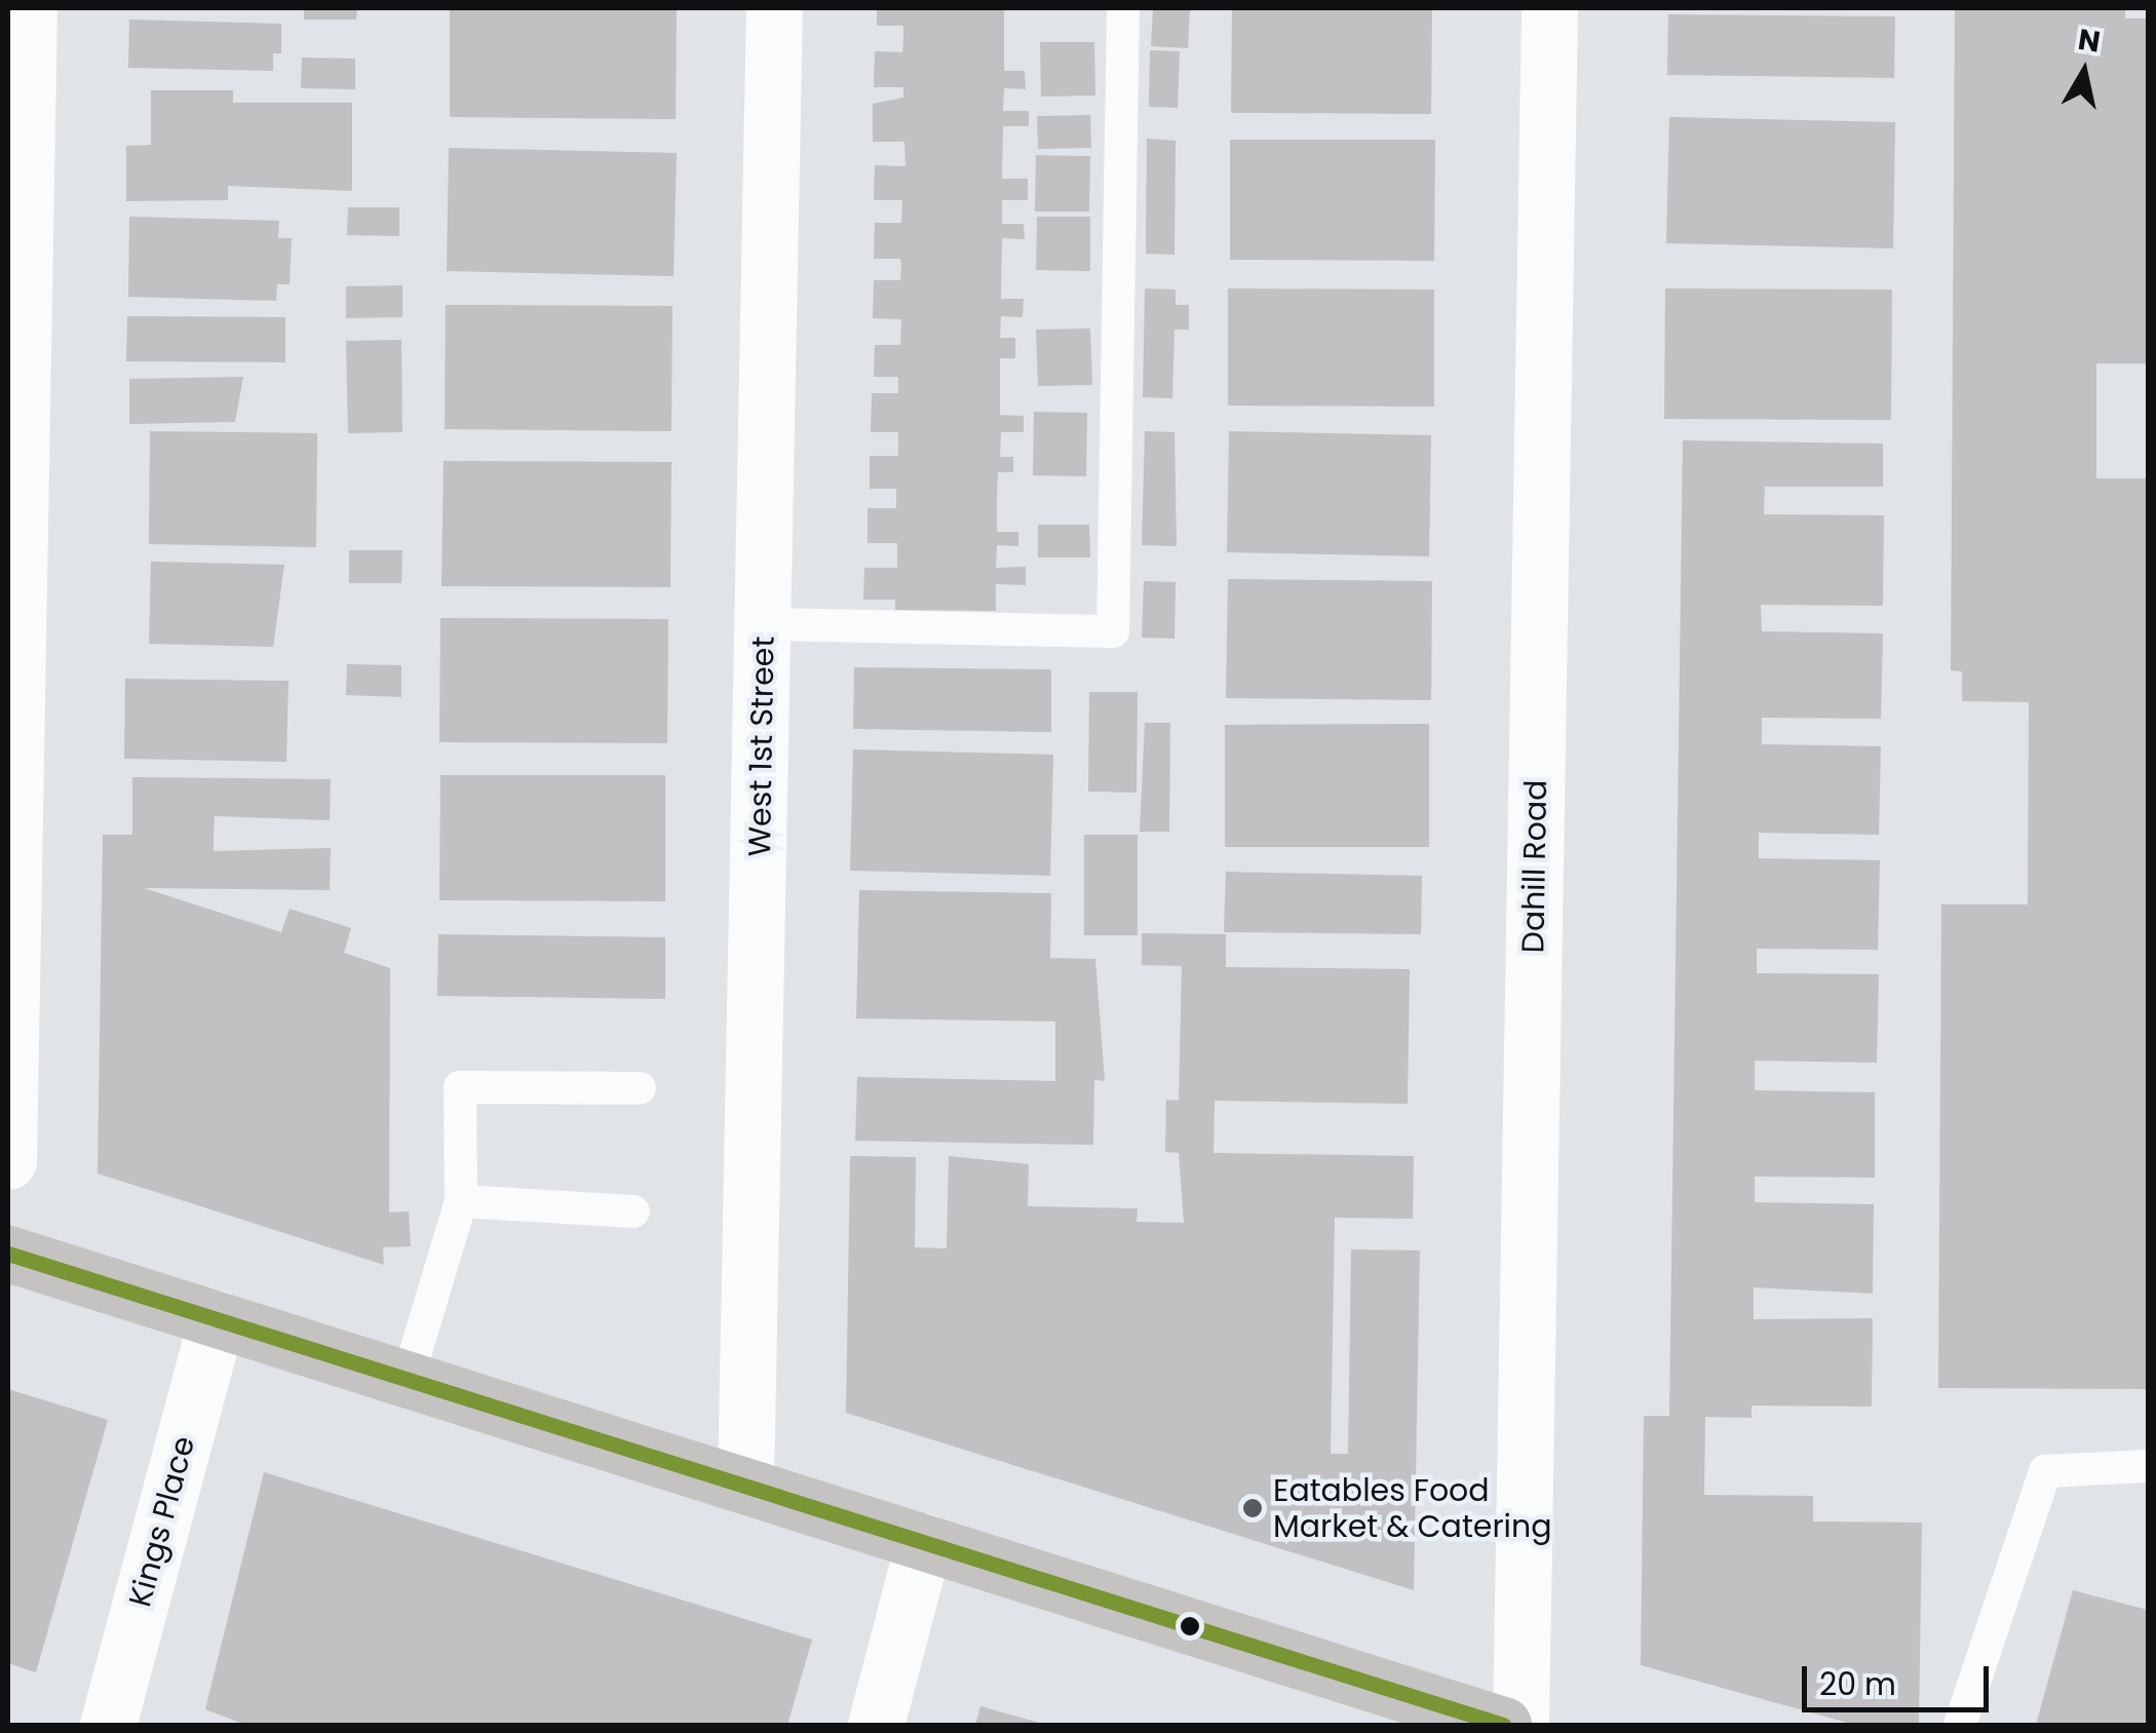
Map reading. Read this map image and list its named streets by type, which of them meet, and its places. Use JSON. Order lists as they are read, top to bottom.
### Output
{
  "streets": {
    "street": ["West 1st Street", "Dahill Road", "Kings Place"]
  },
  "places": ["Eatables Food Market & Catering"],
  "scale_bar": "20 m",
  "north": "top"
}
